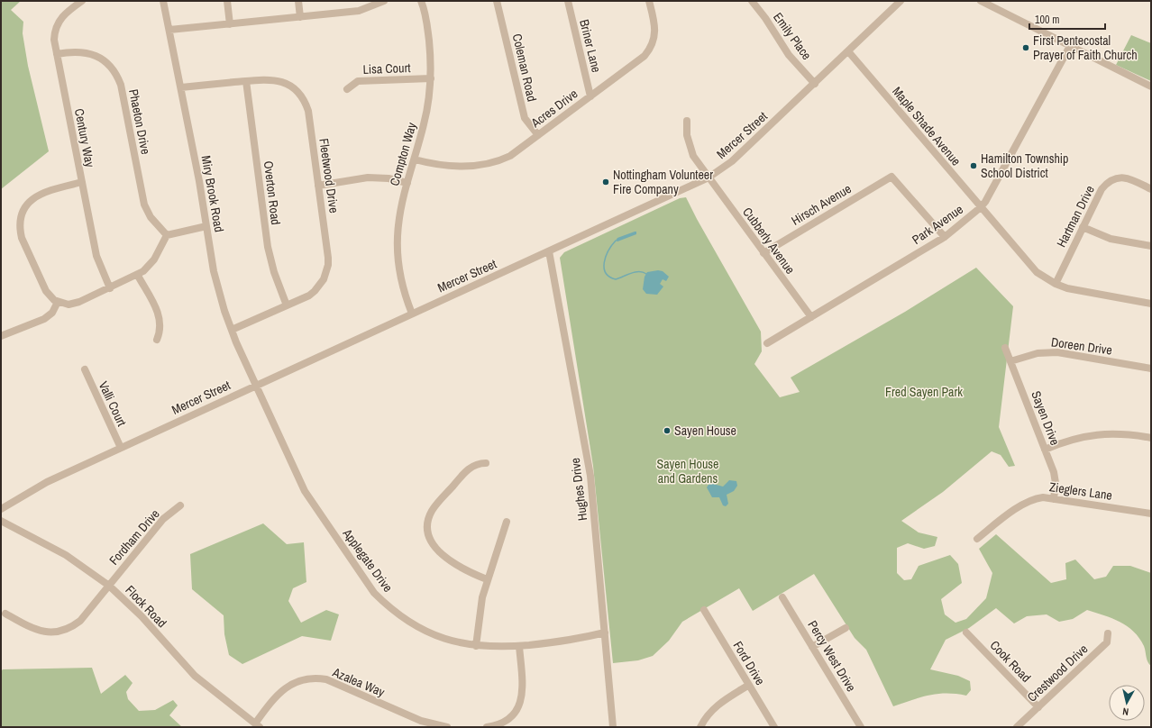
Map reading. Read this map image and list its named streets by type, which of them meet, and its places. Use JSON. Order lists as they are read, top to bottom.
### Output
{
  "streets": {
    "street": [
      "Emily Place",
      "Briner Lane",
      "Coleman Road",
      "Lisa Court",
      "Acres Drive",
      "Phaeton Drive",
      "Maple Shade Avenue",
      "Mercer Street",
      "Century Way",
      "Compton Way",
      "Fleetwood Drive",
      "Overton Road",
      "Miry Brook Road",
      "Hirsch Avenue",
      "Hartman Drive",
      "Park Avenue",
      "Cubberly Avenue",
      "Doreen Drive",
      "Valli Court",
      "Sayen Drive",
      "Hughes Drive",
      "Zieglers Lane",
      "Fordham Drive",
      "Applegate Drive",
      "Flock Road",
      "Percy West Drive",
      "Cook Road",
      "Ford Drive",
      "Crestwood Drive",
      "Azalea Way"
    ]
  },
  "crossings": [
    ["Emily Place", "Mercer Street"],
    ["Briner Lane", "Acres Drive"],
    ["Coleman Road", "Acres Drive"],
    ["Lisa Court", "Compton Way"],
    ["Acres Drive", "Compton Way"],
    ["Phaeton Drive", "Century Way"],
    ["Maple Shade Avenue", "Mercer Street"],
    ["Maple Shade Avenue", "Hartman Drive"],
    ["Maple Shade Avenue", "Park Avenue"],
    ["Mercer Street", "Compton Way"],
    ["Mercer Street", "Miry Brook Road"],
    ["Mercer Street", "Cubberly Avenue"],
    ["Mercer Street", "Valli Court"],
    ["Mercer Street", "Hughes Drive"],
    ["Mercer Street", "Applegate Drive"],
    ["Fleetwood Drive", "Overton Road"],
    ["Fleetwood Drive", "Miry Brook Road"],
    ["Miry Brook Road", "Applegate Drive"],
    ["Hirsch Avenue", "Park Avenue"],
    ["Hirsch Avenue", "Cubberly Avenue"],
    ["Park Avenue", "Cubberly Avenue"],
    ["Doreen Drive", "Sayen Drive"],
    ["Sayen Drive", "Zieglers Lane"],
    ["Hughes Drive", "Applegate Drive"],
    ["Fordham Drive", "Flock Road"],
    ["Flock Road", "Azalea Way"],
    ["Cook Road", "Crestwood Drive"]
  ],
  "parks": ["Fred Sayen Park", "Sayen House and Gardens"],
  "places": [
    "First Pentecostal Prayer of Faith Church",
    "Hamilton Township School District",
    "Nottingham Volunteer Fire Company",
    "Sayen House"
  ],
  "scale_bar": "100 m",
  "north": "bottom"
}
